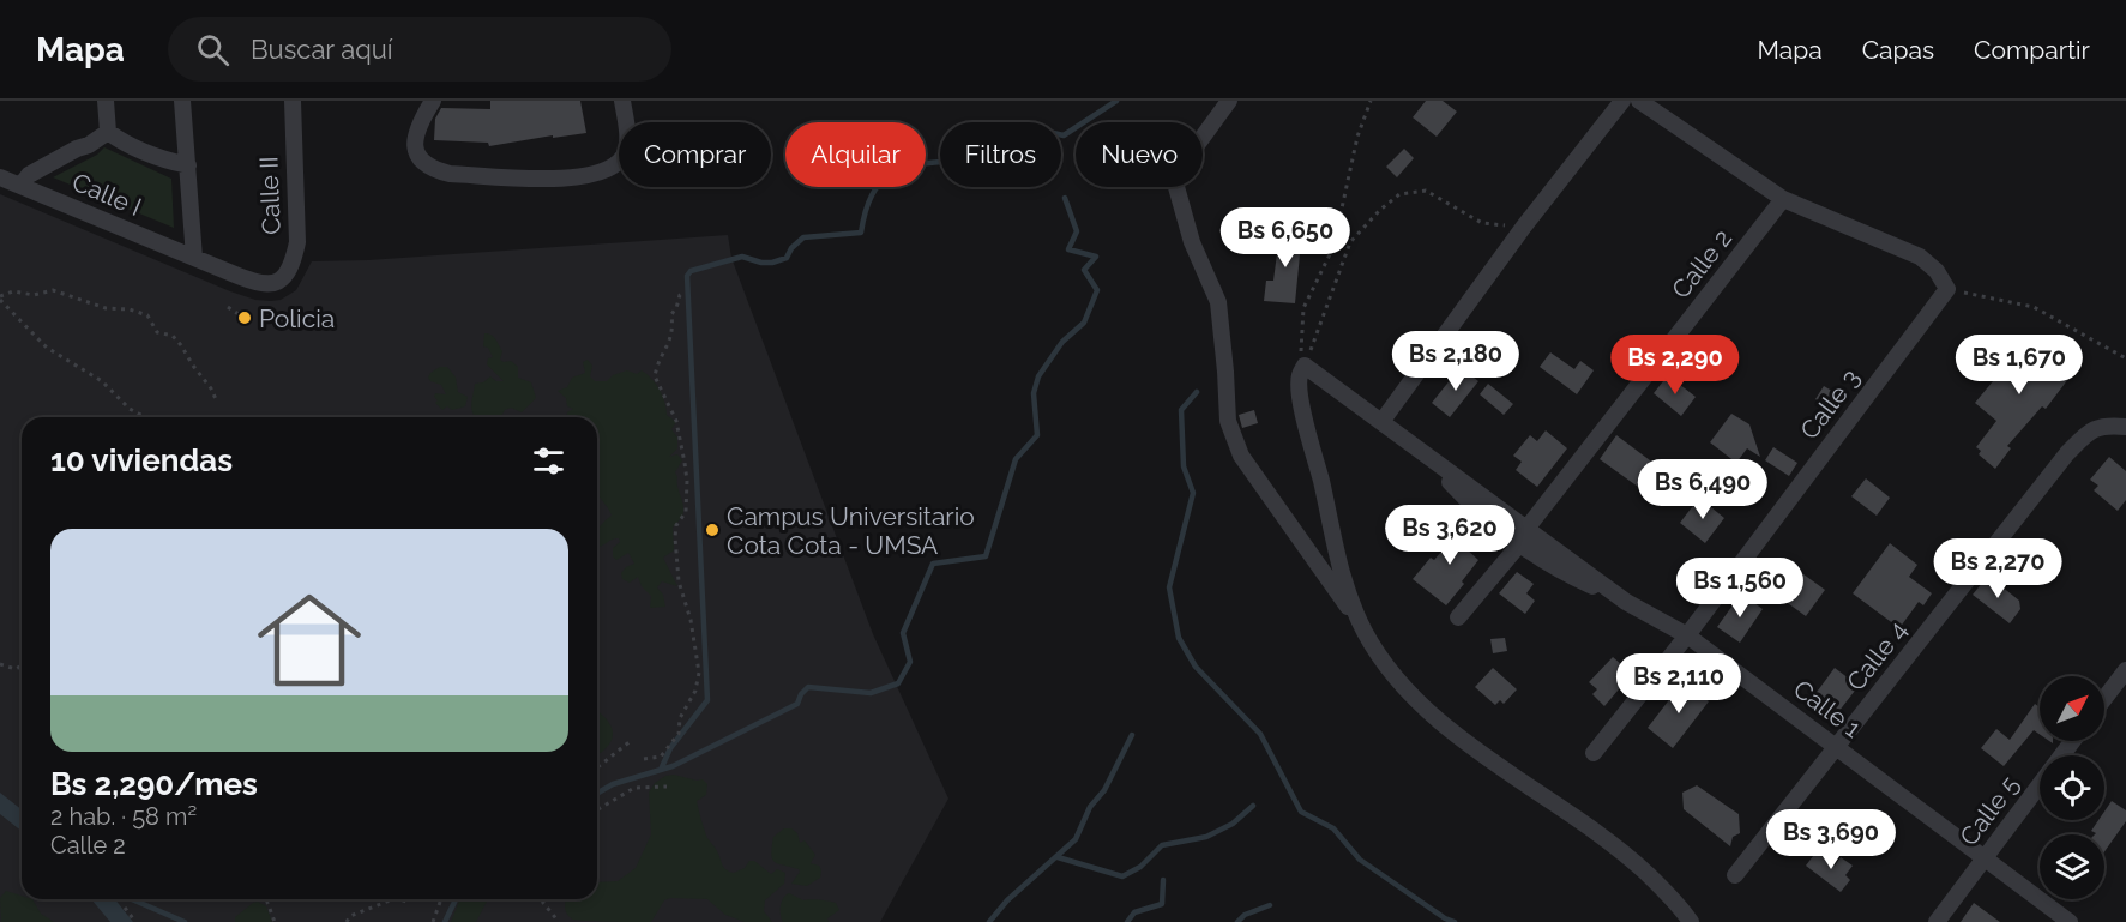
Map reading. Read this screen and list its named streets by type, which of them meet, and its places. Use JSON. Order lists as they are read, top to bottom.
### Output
{
  "streets": {
    "street": [
      "Calle I",
      "Calle II",
      "Calle 2",
      "Calle 3",
      "Calle 4",
      "Calle 1",
      "Calle 5"
    ]
  },
  "crossings": [
    ["Calle I", "Calle II"],
    ["Calle 2", "Calle 1"],
    ["Calle 3", "Calle 1"],
    ["Calle 4", "Calle 1"],
    ["Calle 1", "Calle 5"]
  ],
  "places": ["Policia", "Campus Universitario Cota Cota - UMSA"],
  "north": "top right",
  "page": {
    "header": "Mapa",
    "search": "Buscar aquí",
    "nav": ["Mapa", "Capas", "Compartir"],
    "chip": [
      "Comprar",
      "Alquilar",
      "Filtros",
      "Nuevo"
    ],
    "price": [
      "Bs 6,650",
      "Bs 2,180",
      "Bs 2,290",
      "Bs 1,670",
      "Bs 6,490",
      "Bs 3,620",
      "Bs 2,270",
      "Bs 1,560",
      "Bs 2,110",
      "Bs 3,690"
    ],
    "heading": "10 viviendas",
    "list": [
      {
        "name": "Bs 2,290/mes",
        "note": "2 hab. · 58 m² · Calle 2"
      }
    ]
  }
}
